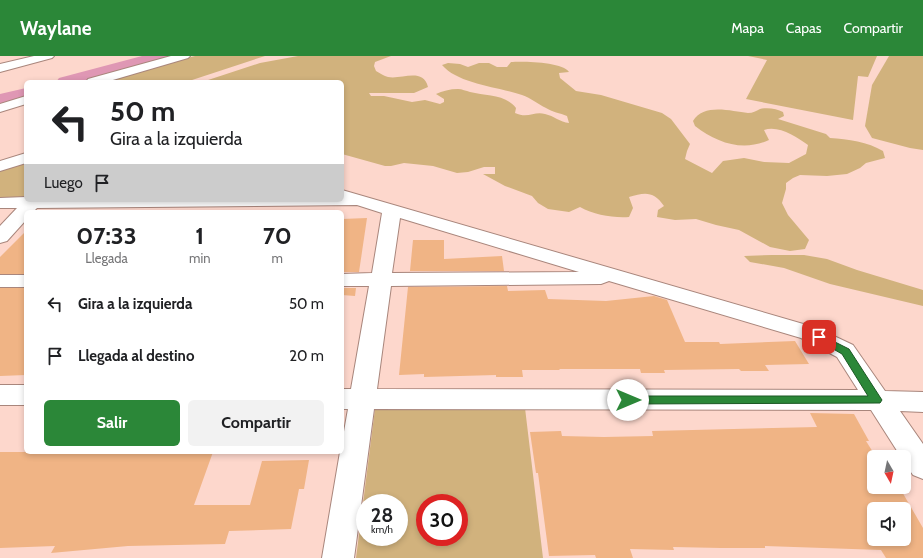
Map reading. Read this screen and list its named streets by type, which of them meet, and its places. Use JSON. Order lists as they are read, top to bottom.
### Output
{
  "north": "bottom",
  "page": {
    "header": "Waylane",
    "nav": ["Mapa", "Capas", "Compartir"],
    "turn": ["50 m", "Gira a la izquierda"],
    "then": "Luego",
    "eta": [
      "07:33",
      "Llegada",
      "1",
      "min",
      "70",
      "m"
    ],
    "list": [
      {
        "name": "Gira a la izquierda",
        "value": "50 m"
      },
      {
        "name": "Llegada al destino",
        "value": "20 m"
      }
    ],
    "buttons": ["Salir", "Compartir"],
    "speed": "28 km/h",
    "limit": "30"
  }
}
